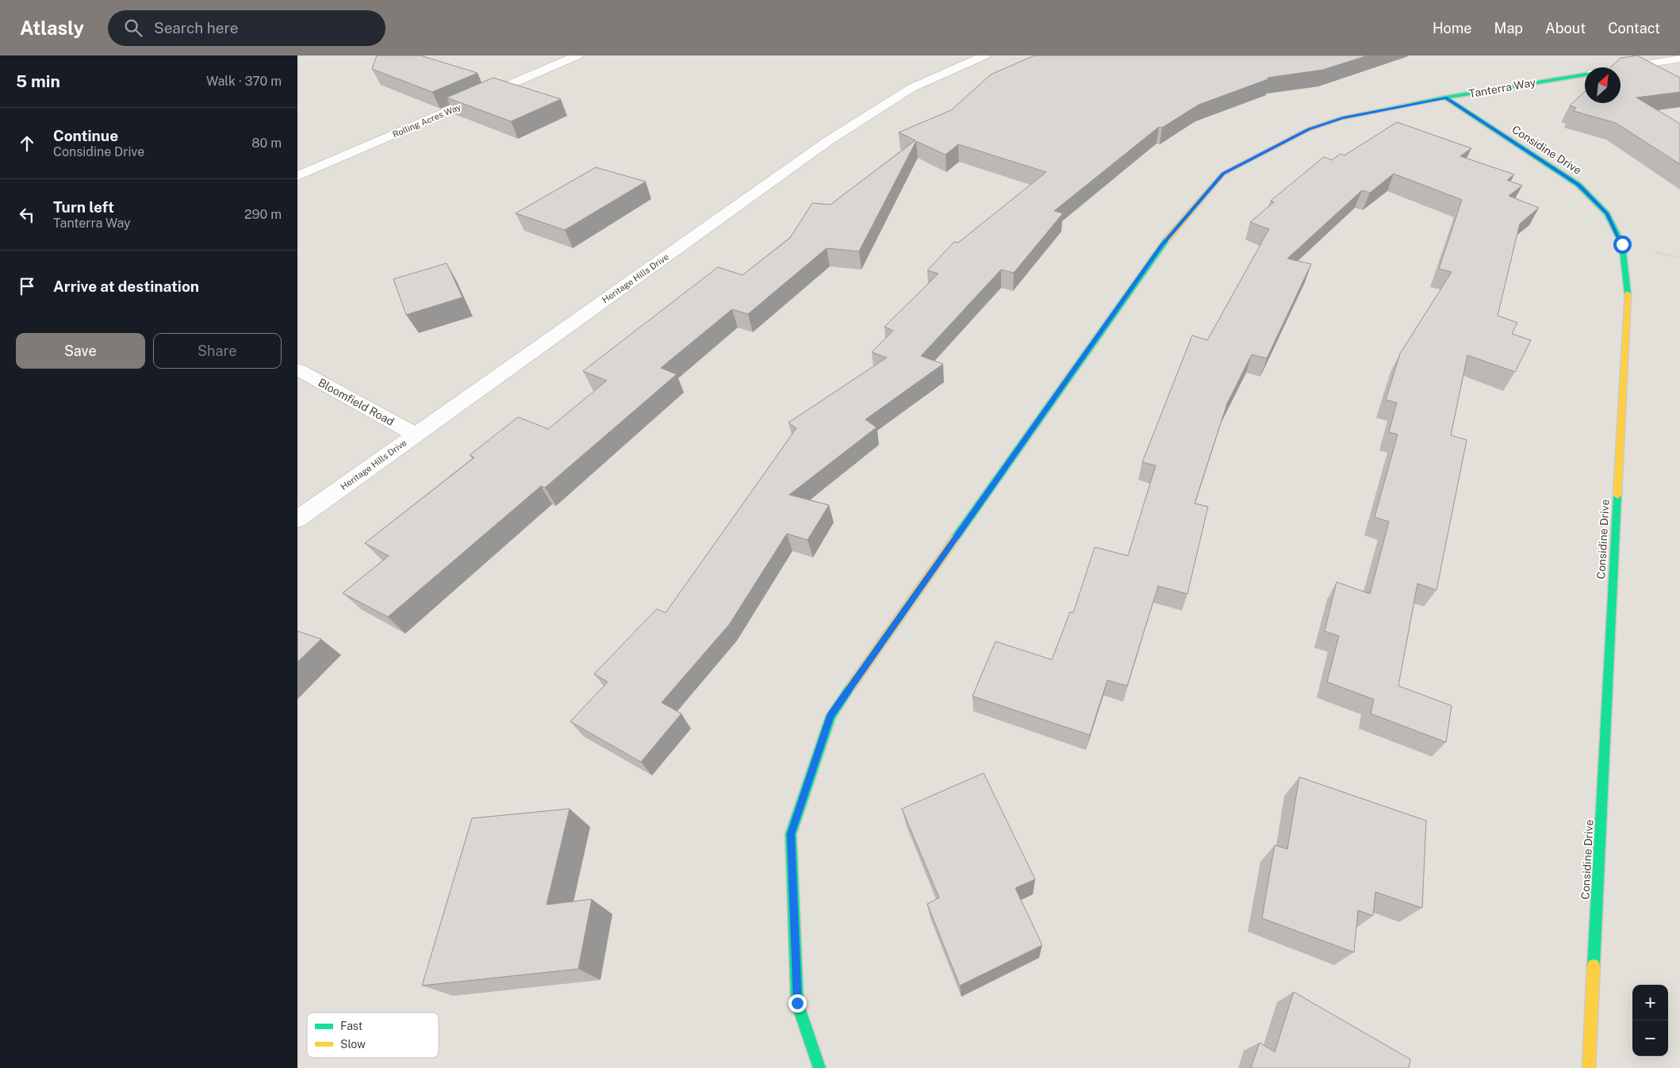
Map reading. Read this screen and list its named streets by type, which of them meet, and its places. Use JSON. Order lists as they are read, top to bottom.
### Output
{
  "streets": {
    "street": [
      "Tanterra Way",
      "Rolling Acres Way",
      "Considine Drive",
      "Heritage Hills Drive",
      "Bloomfield Road"
    ]
  },
  "crossings": [
    ["Tanterra Way", "Considine Drive"],
    ["Heritage Hills Drive", "Bloomfield Road"]
  ],
  "legend": ["Fast", "Slow"],
  "north": "top right",
  "page": {
    "header": "Atlasly",
    "search": "Search here",
    "nav": [
      "Home",
      "Map",
      "About",
      "Contact"
    ],
    "heading": ["5 min", "Walk · 370 m"],
    "list": [
      ["Continue", "Considine Drive", "80 m"],
      ["Turn left", "Tanterra Way", "290 m"],
      "Arrive at destination"
    ],
    "buttons": ["Save", "Share"],
    "map_buttons": ["+", "−"]
  }
}
